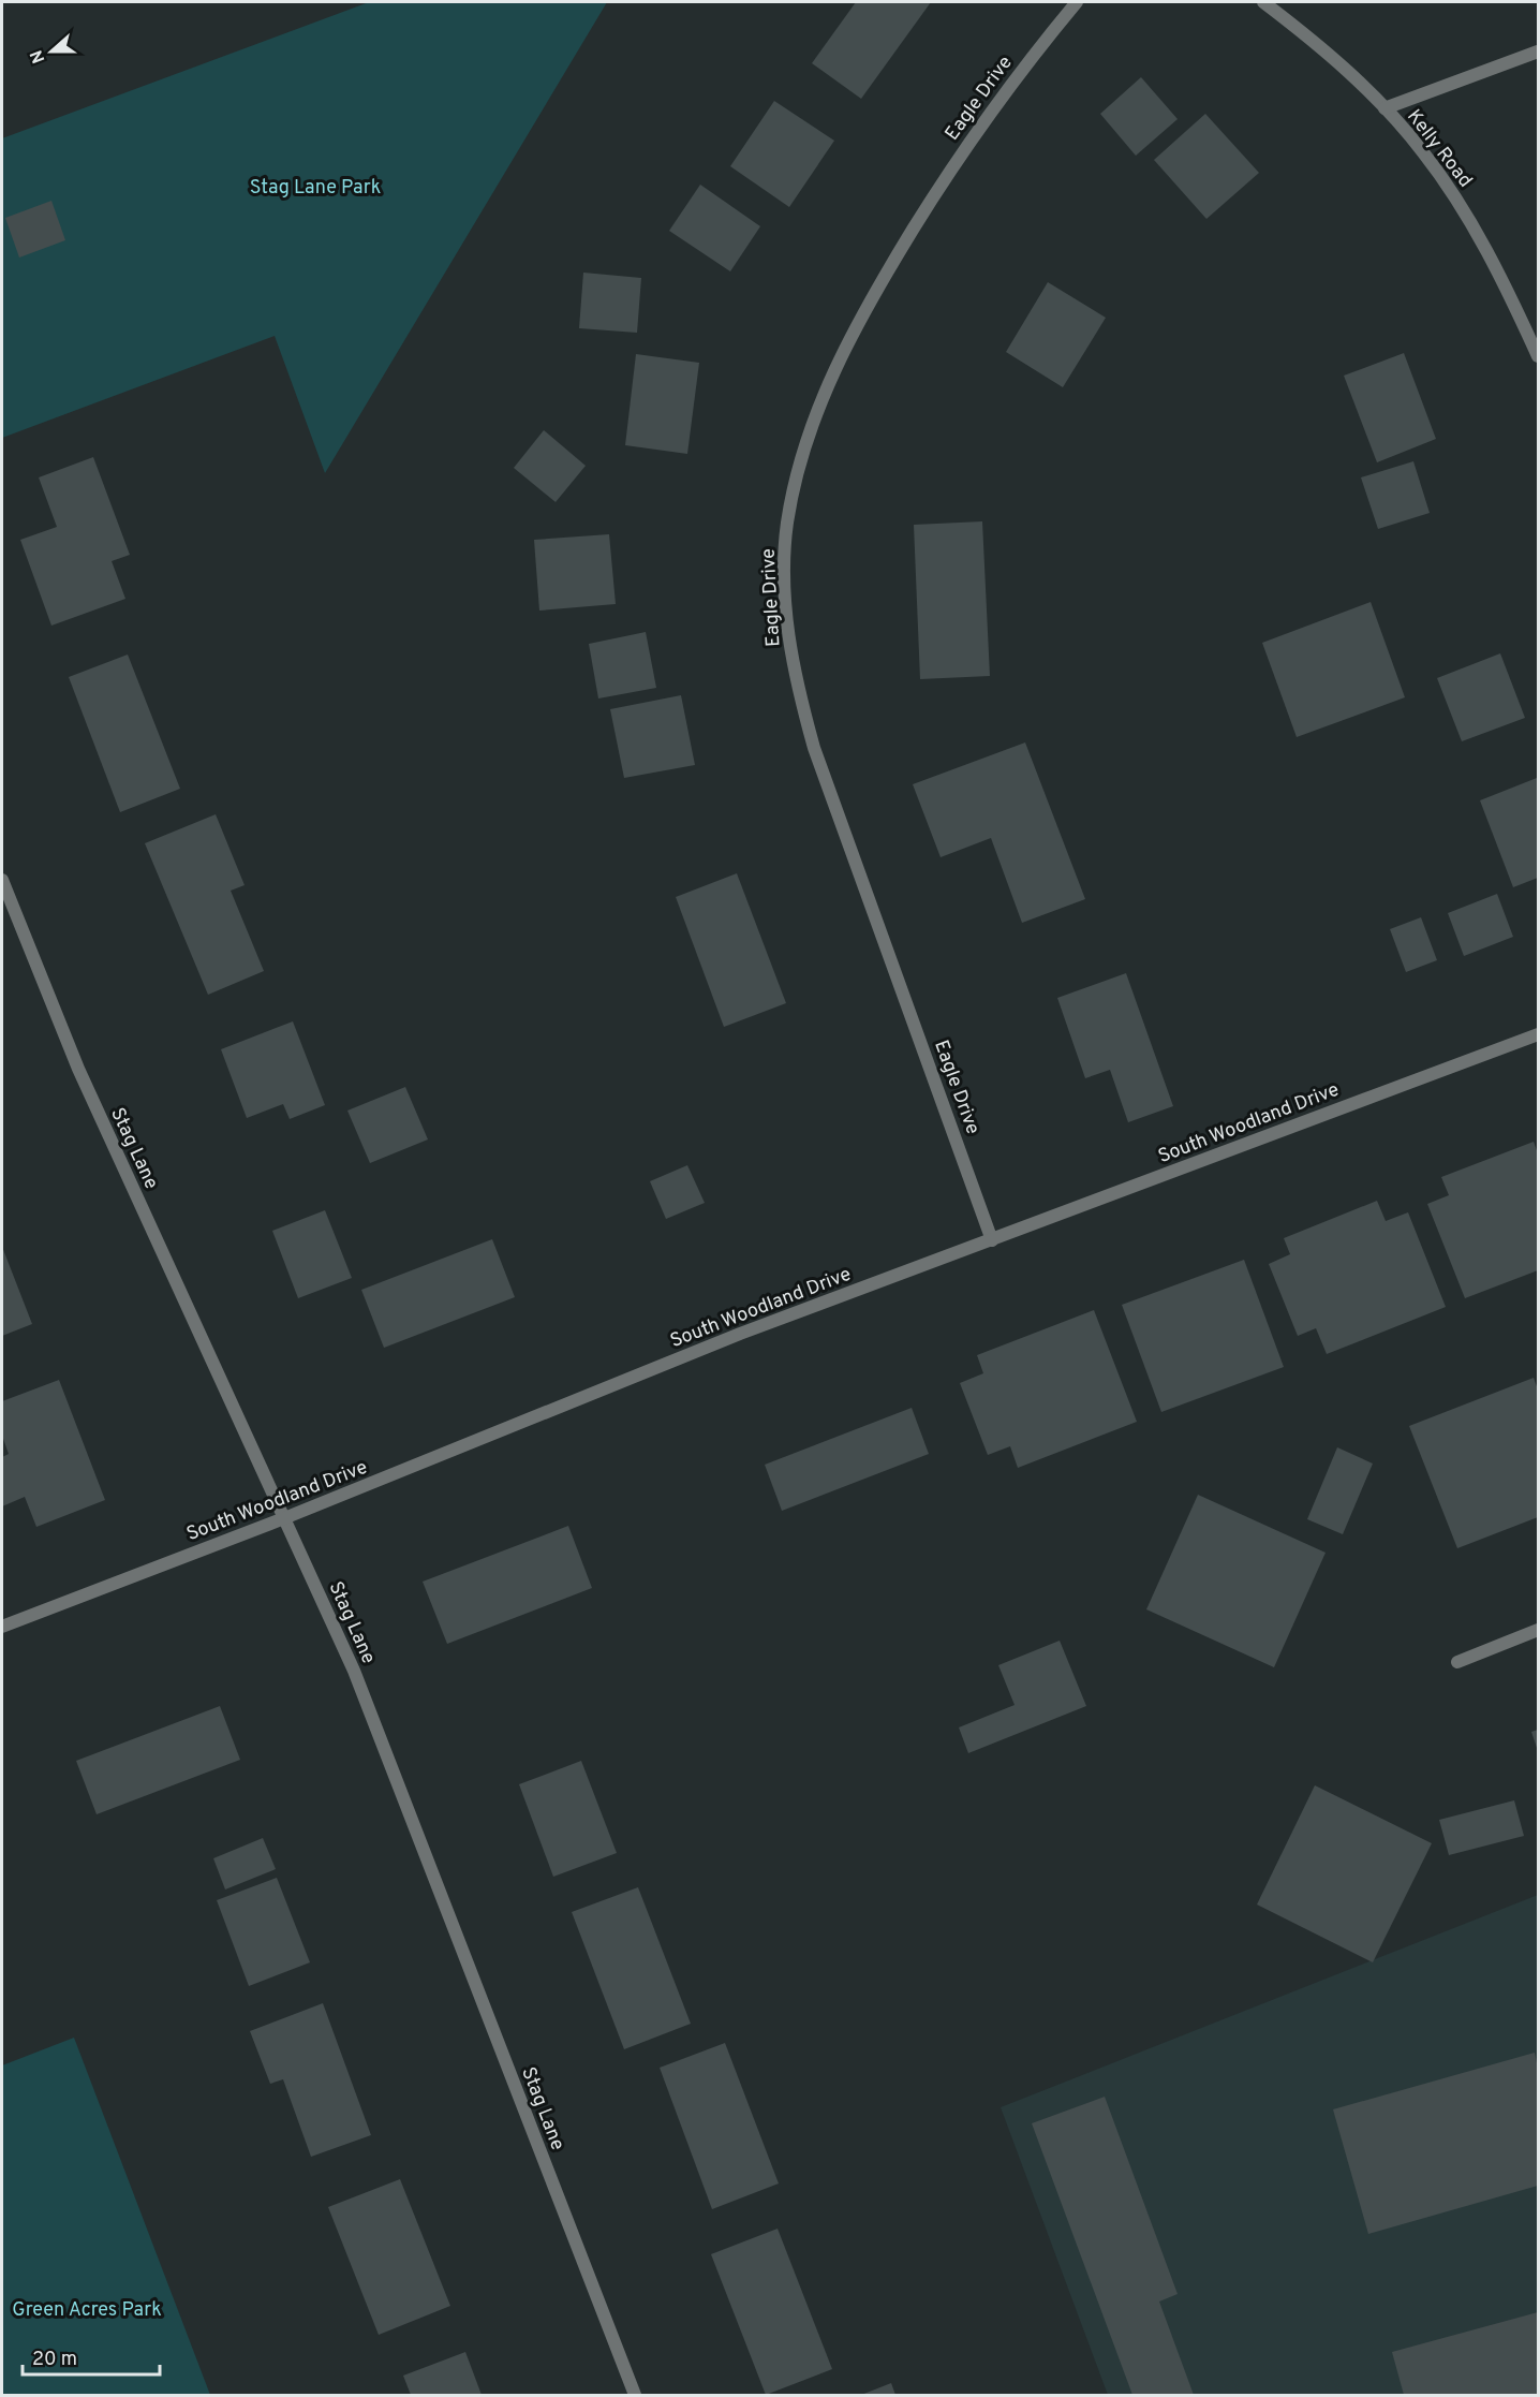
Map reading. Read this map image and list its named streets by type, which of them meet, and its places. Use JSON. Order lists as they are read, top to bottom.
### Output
{
  "streets": {
    "street": [
      "Eagle Drive",
      "Kelly Road",
      "South Woodland Drive",
      "Stag Lane"
    ]
  },
  "crossings": [
    ["Eagle Drive", "South Woodland Drive"],
    ["South Woodland Drive", "Stag Lane"]
  ],
  "parks": ["Stag Lane Park", "Green Acres Park"],
  "scale_bar": "20 m",
  "north": "left"
}
